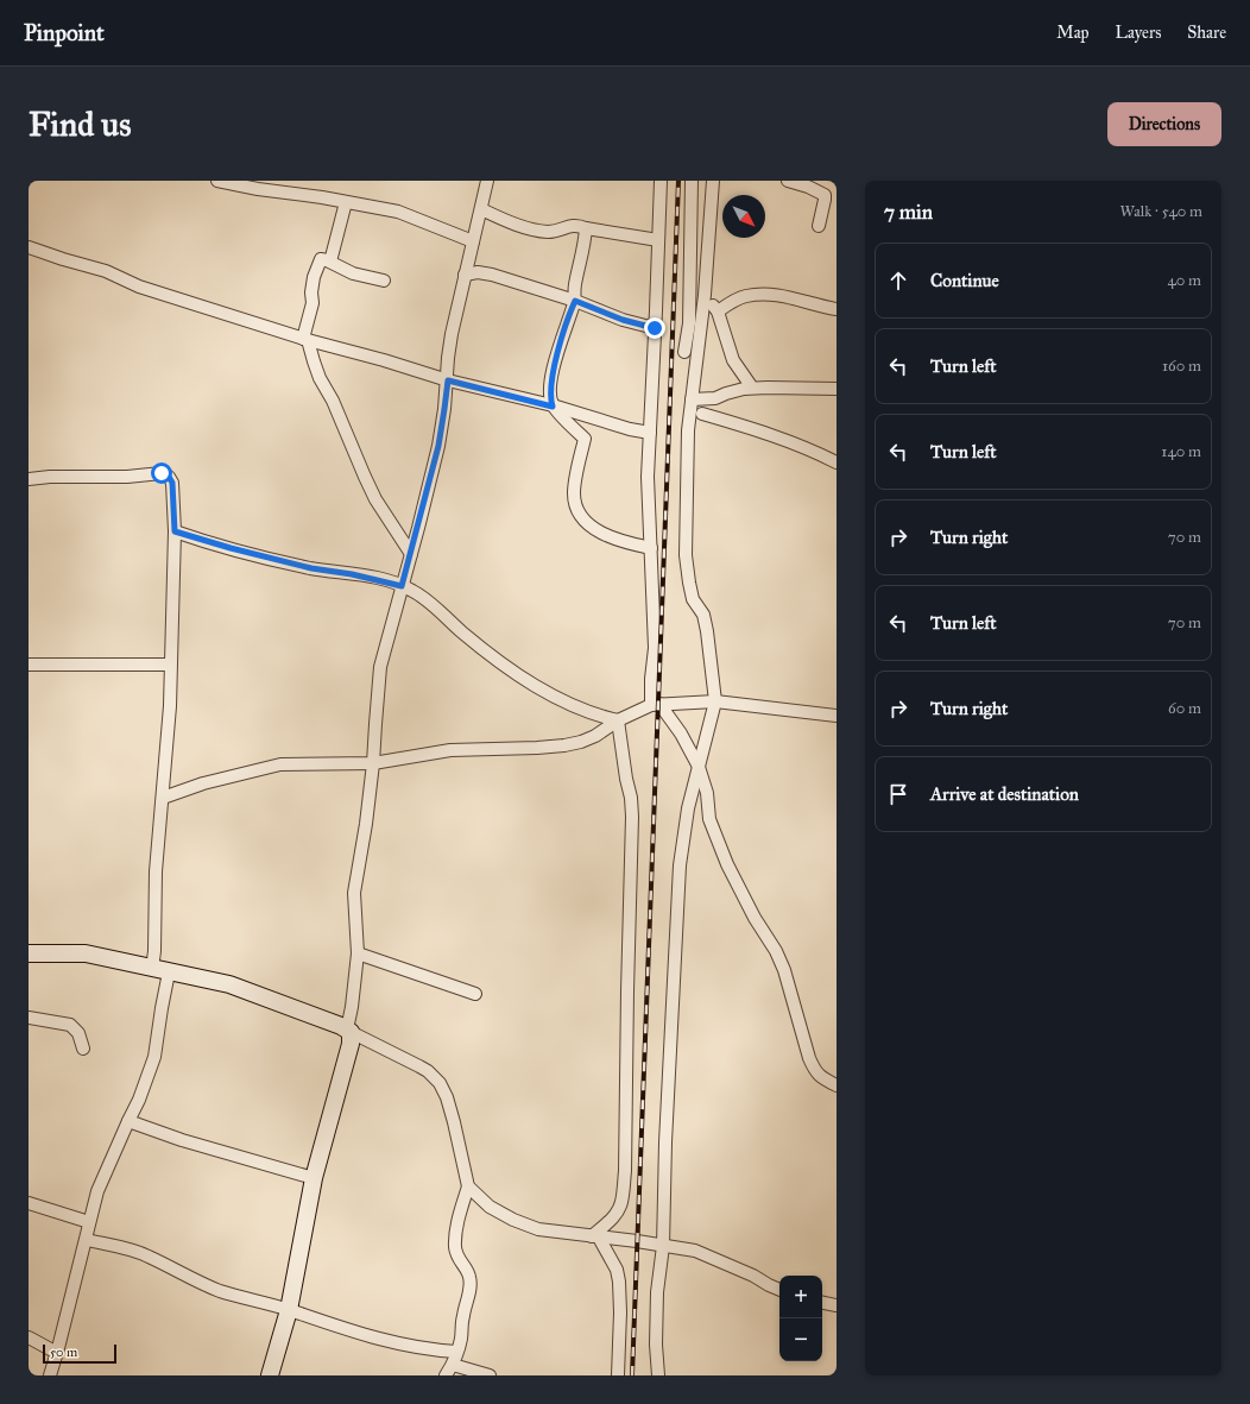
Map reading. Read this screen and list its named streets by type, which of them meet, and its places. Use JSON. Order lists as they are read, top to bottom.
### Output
{
  "scale_bar": "50 m",
  "north": "bottom right",
  "page": {
    "header": "Pinpoint",
    "nav": ["Map", "Layers", "Share"],
    "buttons": "Directions",
    "title": "Find us",
    "heading": ["7 min", "Walk · 540 m"],
    "list": [
      ["Continue", "40 m"],
      ["Turn left", "160 m"],
      ["Turn left", "140 m"],
      ["Turn right", "70 m"],
      ["Turn left", "70 m"],
      ["Turn right", "60 m"],
      "Arrive at destination"
    ],
    "map_buttons": ["+", "−"],
    "scale": "50 m"
  }
}
